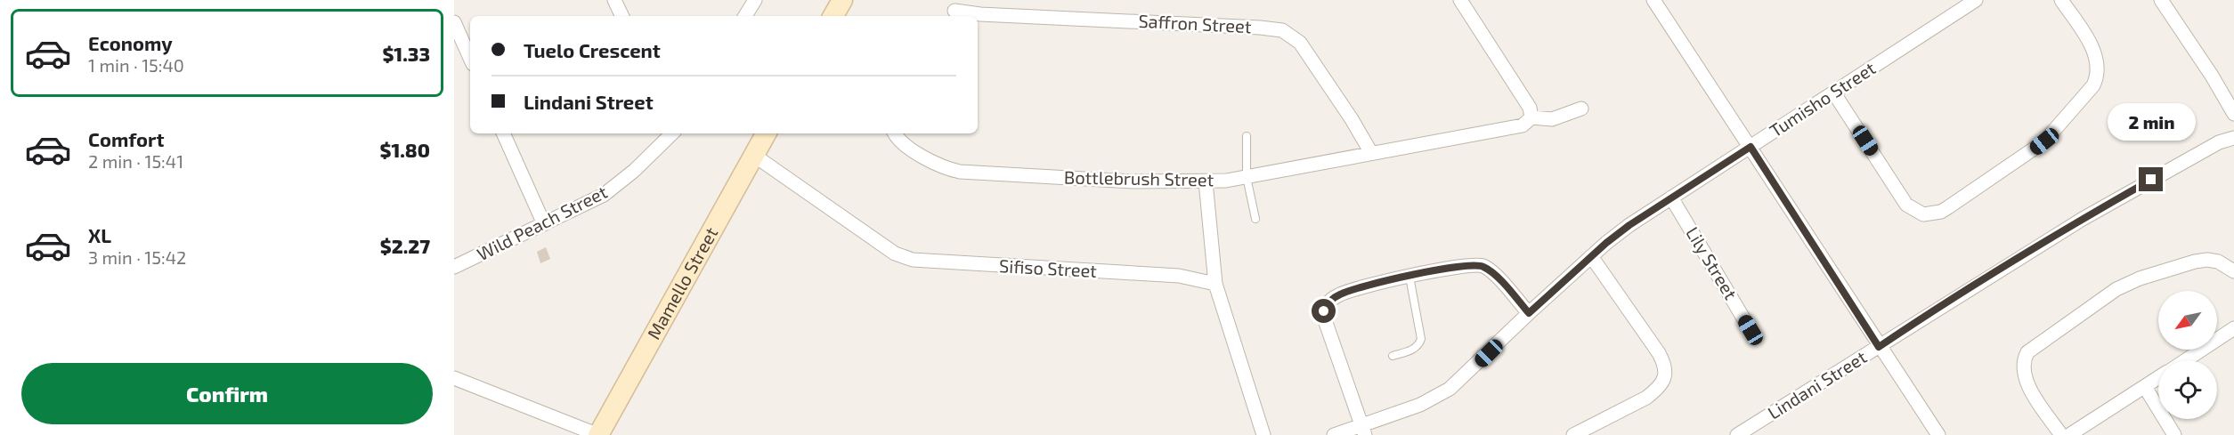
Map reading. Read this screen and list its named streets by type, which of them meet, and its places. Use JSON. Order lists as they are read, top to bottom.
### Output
{
  "streets": {
    "street": [
      "Saffron Street",
      "Tumisho Street",
      "Bottlebrush Street",
      "Wild Peach Street",
      "Lily Street",
      "Sifiso Street",
      "Mamello Street",
      "Lindani Street"
    ]
  },
  "crossings": [
    ["Saffron Street", "Bottlebrush Street"],
    ["Tumisho Street", "Lily Street"],
    ["Sifiso Street", "Mamello Street"]
  ],
  "north": "bottom left",
  "page": {
    "list": [
      {
        "name": "Economy",
        "note": "1 min · 15:40",
        "value": "$1.33"
      },
      {
        "name": "Comfort",
        "note": "2 min · 15:41",
        "value": "$1.80"
      },
      {
        "name": "XL",
        "note": "3 min · 15:42",
        "value": "$2.27"
      }
    ],
    "banner": ["Tuelo Crescent", "Lindani Street"],
    "bubble": "2 min",
    "buttons": "Confirm"
  }
}
